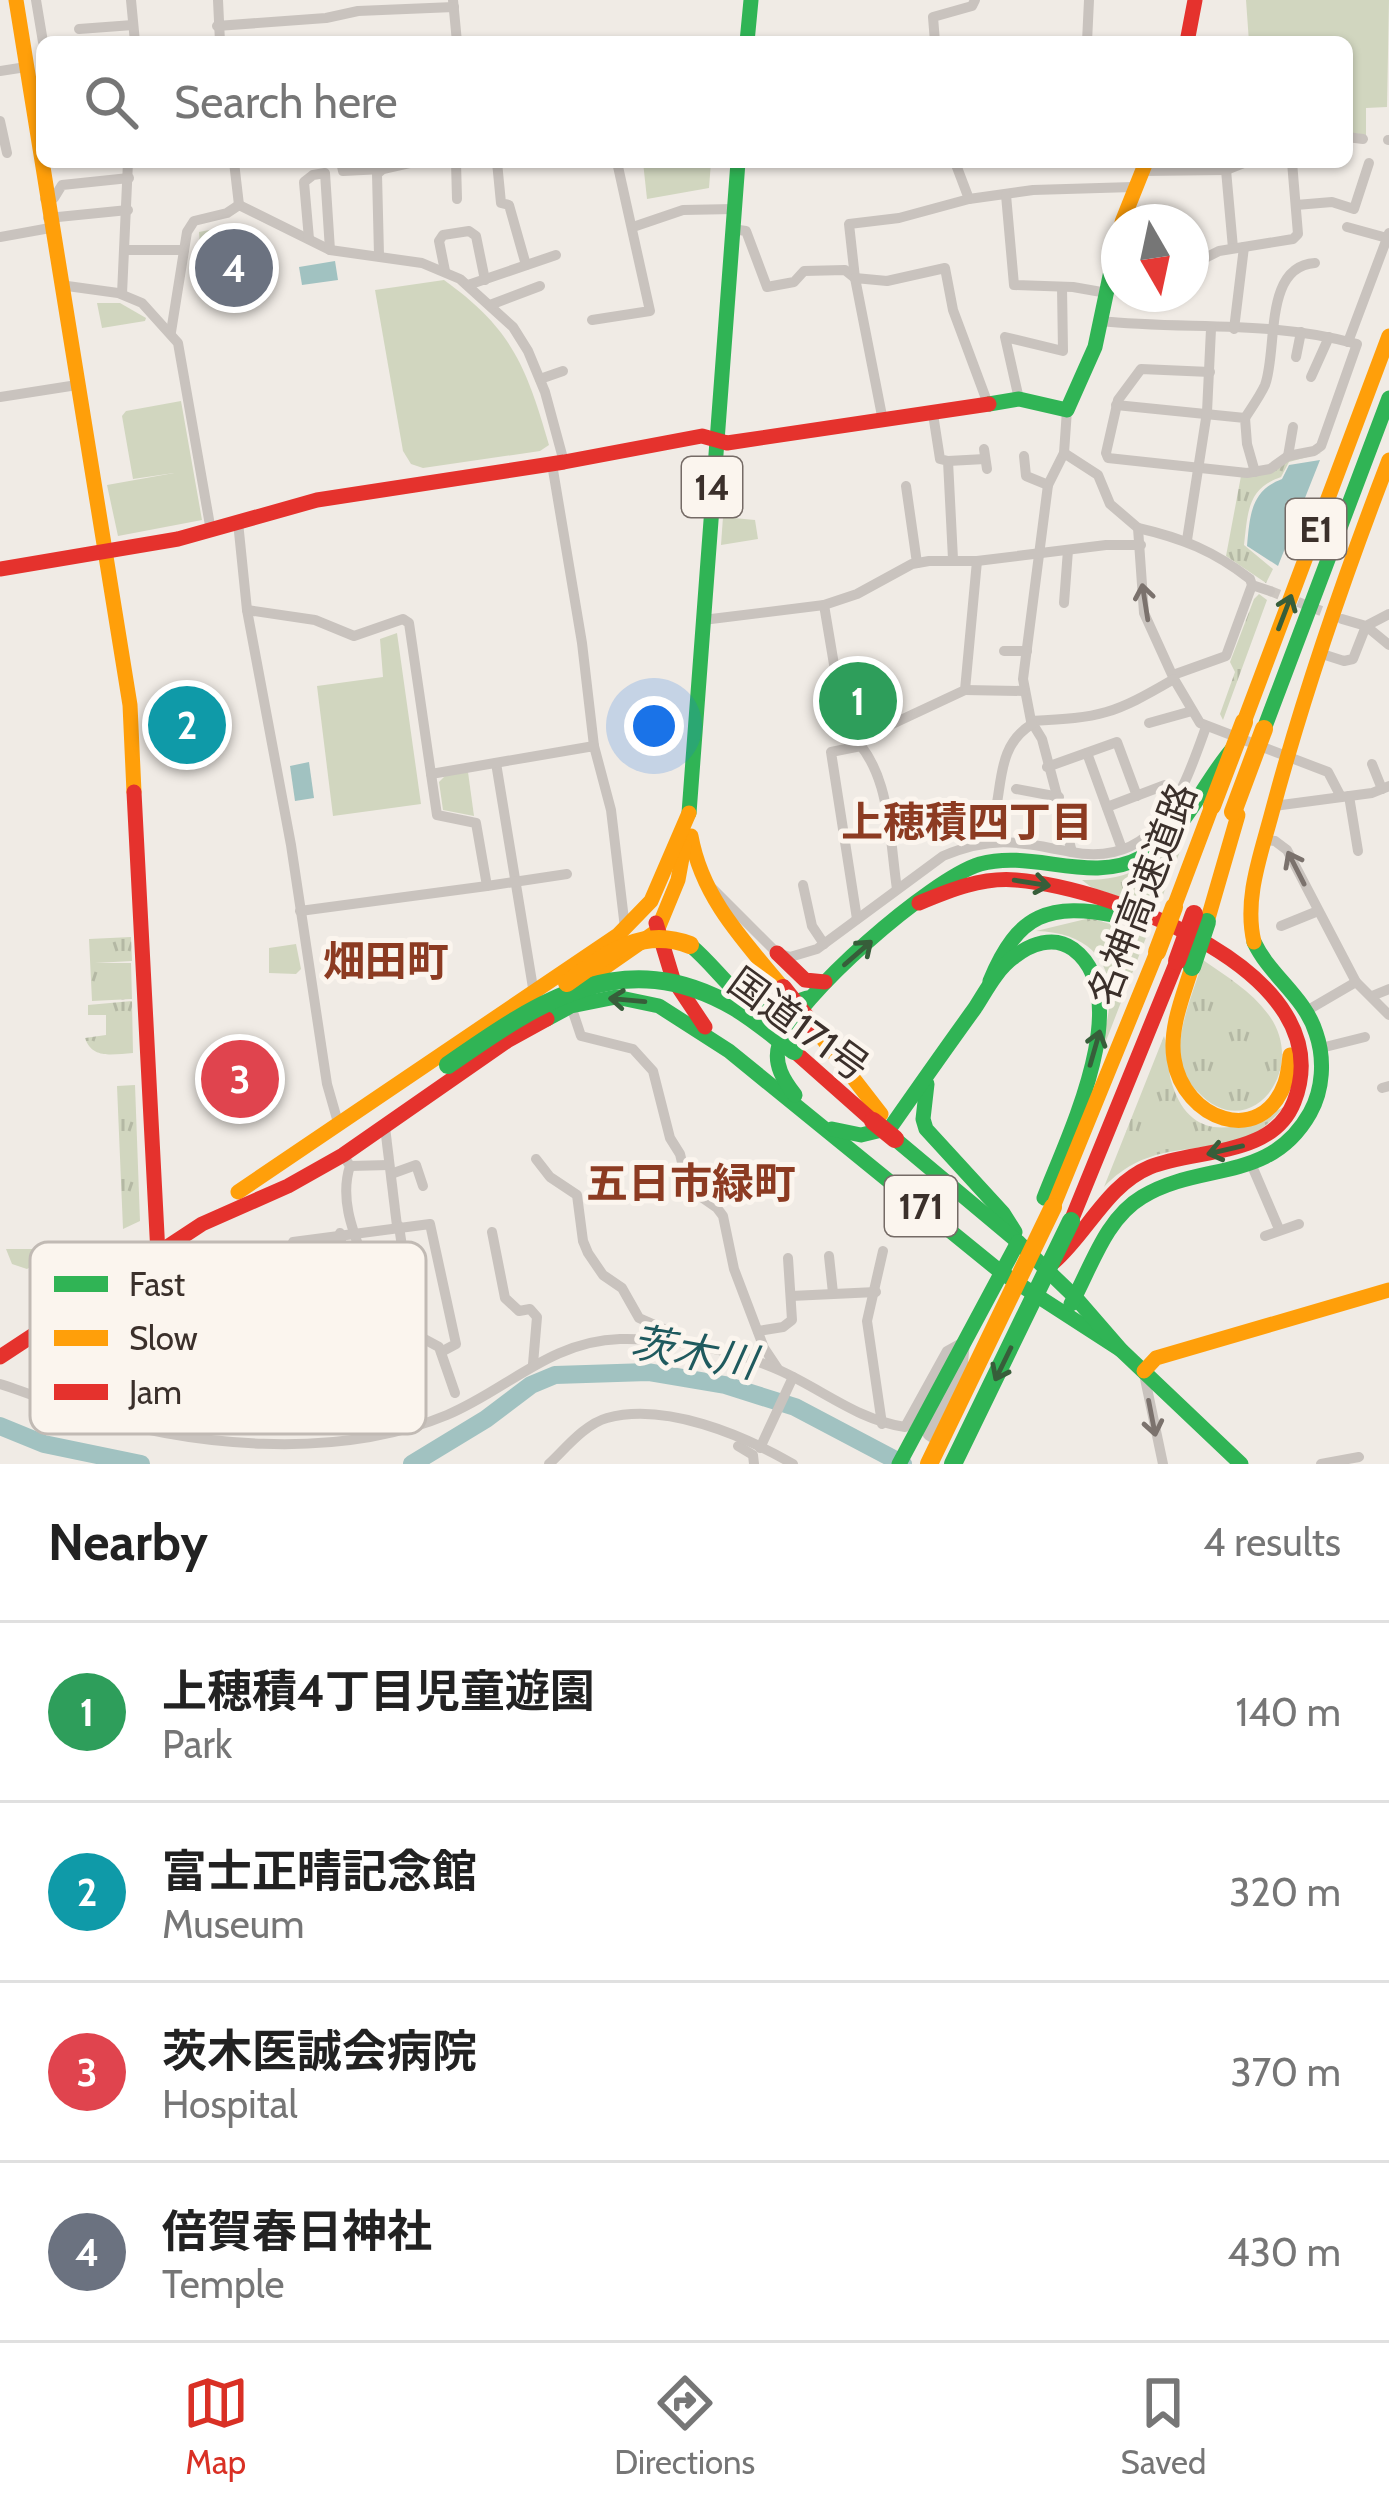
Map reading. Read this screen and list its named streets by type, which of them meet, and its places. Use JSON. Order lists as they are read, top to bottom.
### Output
{
  "streets": {
    "main road": [
      "14",
      "E1",
      "名神高速道路",
      "国道171号",
      "171"
    ]
  },
  "districts": ["上穂積四丁目", "畑田町", "五日市緑町"],
  "water": ["茨木川"],
  "legend": ["Fast", "Slow", "Jam"],
  "north": "bottom",
  "page": {
    "search": "Search here",
    "pins": [
      "4",
      "1",
      "2",
      "3"
    ],
    "heading": ["Nearby", "4 results"],
    "list": [
      {
        "mark": "1",
        "name": "上穂積4丁目児童遊園",
        "note": "Park",
        "value": "140 m"
      },
      {
        "mark": "2",
        "name": "富士正晴記念館",
        "note": "Museum",
        "value": "320 m"
      },
      {
        "mark": "3",
        "name": "茨木医誠会病院",
        "note": "Hospital",
        "value": "370 m"
      },
      {
        "mark": "4",
        "name": "倍賀春日神社",
        "note": "Temple",
        "value": "430 m"
      }
    ],
    "nav": ["Map", "Directions", "Saved"]
  }
}
